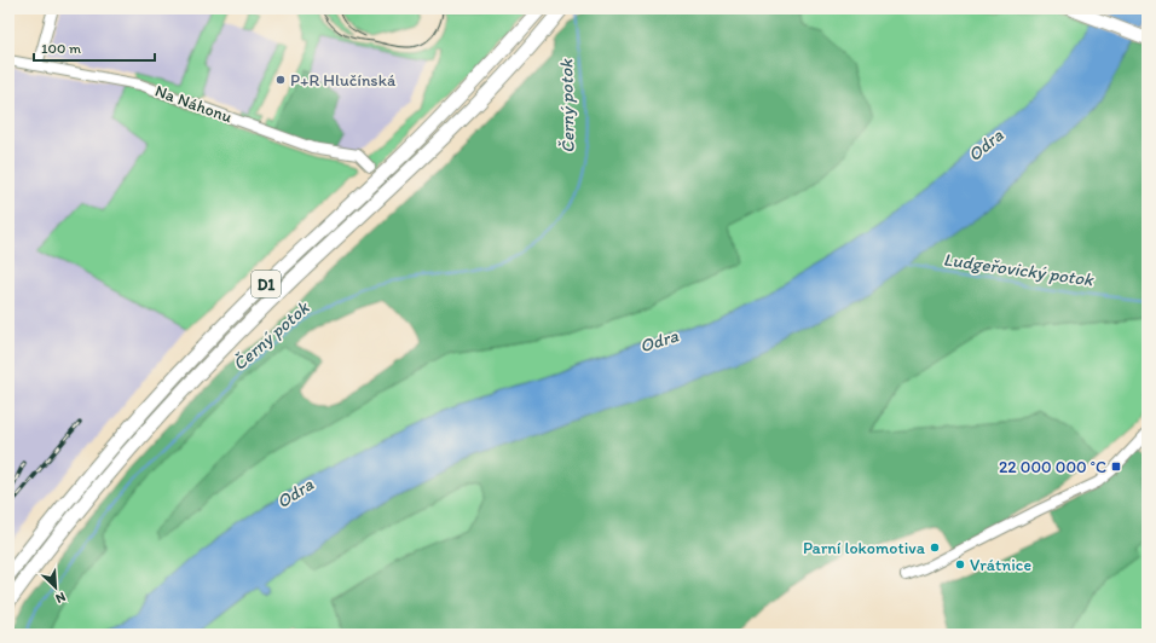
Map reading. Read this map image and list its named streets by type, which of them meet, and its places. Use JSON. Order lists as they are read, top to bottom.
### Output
{
  "streets": {
    "highway": ["D1"],
    "street": ["Na Náhonu"]
  },
  "water": ["Černý potok", "Odra", "Ludgeřovický potok"],
  "places": {
    "other": ["P+R Hlučínská", "Parní lokomotiva", "Vrátnice"],
    "transit": ["22 000 000 °C"]
  },
  "scale_bar": "100 m",
  "north": "bottom right"
}
